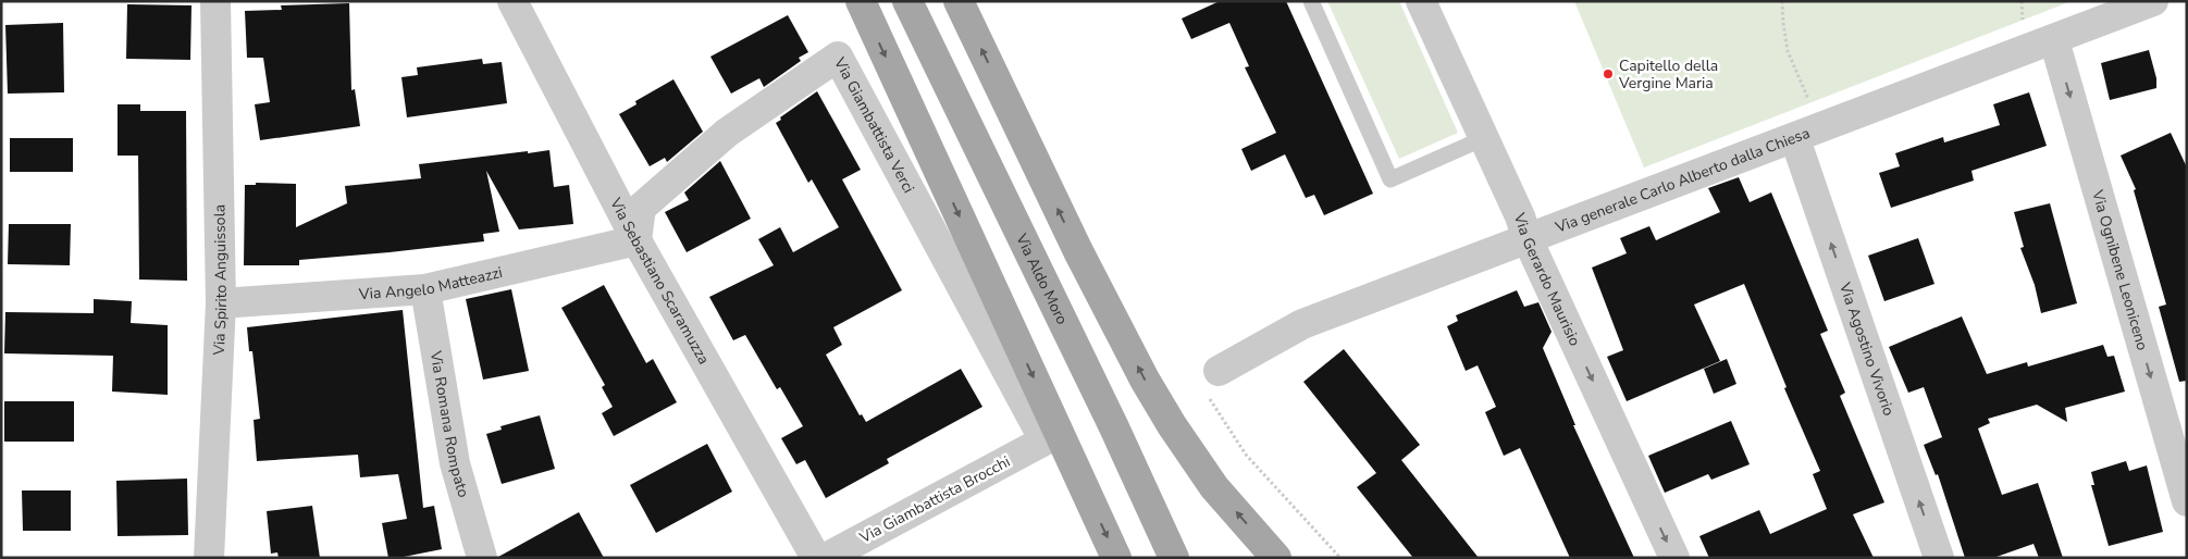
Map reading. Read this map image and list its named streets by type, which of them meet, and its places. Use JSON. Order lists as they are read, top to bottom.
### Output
{
  "streets": {
    "main road": ["Via Aldo Moro"],
    "street": [
      "Via Giambattista Verci",
      "Via generale Carlo Alberto dalla Chiesa",
      "Via Ognibene Leoniceno",
      "Via Spirito Anguissola",
      "Via Gerardo Maurisio",
      "Via Sebastiano Scaramuzza",
      "Via Angelo Matteazzi",
      "Via Agostino Vivorio",
      "Via Romana Rompato",
      "Via Giambattista Brocchi"
    ]
  },
  "crossings": [
    ["Via Giambattista Verci", "Via Sebastiano Scaramuzza"],
    ["Via Giambattista Verci", "Via Angelo Matteazzi"],
    ["Via Giambattista Verci", "Via Giambattista Brocchi"],
    ["Via generale Carlo Alberto dalla Chiesa", "Via Ognibene Leoniceno"],
    ["Via generale Carlo Alberto dalla Chiesa", "Via Gerardo Maurisio"],
    ["Via generale Carlo Alberto dalla Chiesa", "Via Agostino Vivorio"],
    ["Via Spirito Anguissola", "Via Angelo Matteazzi"],
    ["Via Sebastiano Scaramuzza", "Via Angelo Matteazzi"],
    ["Via Angelo Matteazzi", "Via Romana Rompato"]
  ],
  "one_way": ["Via Ognibene Leoniceno", "Via Gerardo Maurisio", "Via Agostino Vivorio"],
  "places": ["Capitello della Vergine Maria"]
}
